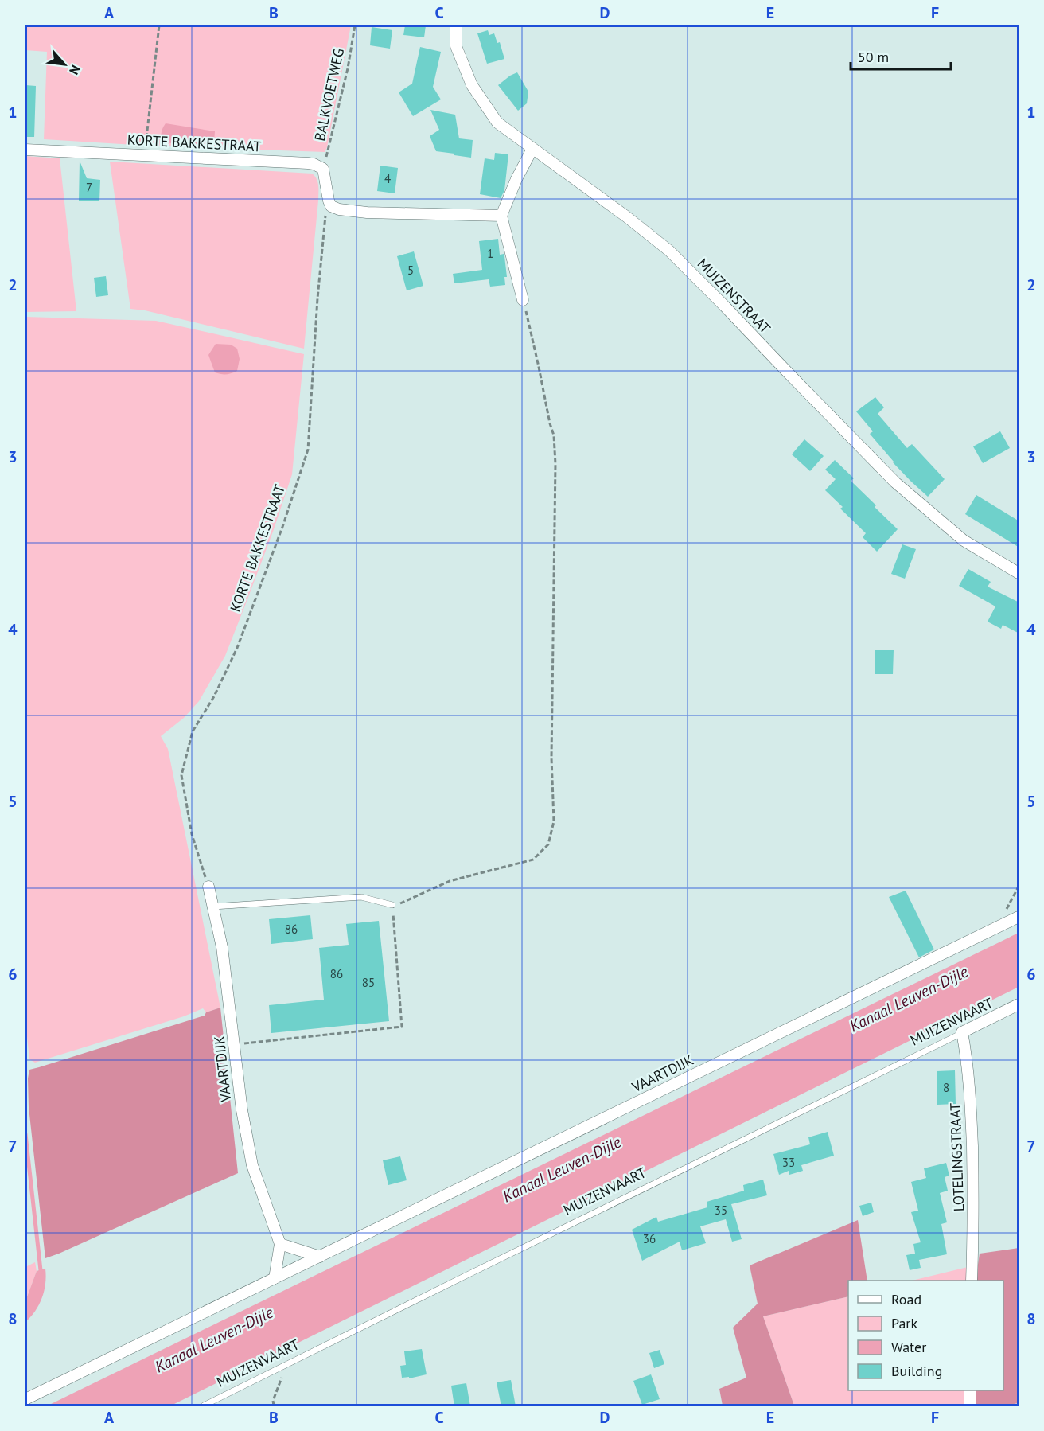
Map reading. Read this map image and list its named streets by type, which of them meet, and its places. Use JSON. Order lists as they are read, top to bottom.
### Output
{
  "streets": {
    "street": [
      "KORTE BAKKESTRAAT",
      "MUIZENSTRAAT",
      "MUIZENVAART",
      "VAARTDIJK",
      "LOTELINGSTRAAT"
    ],
    "path": ["BALKVOETWEG"]
  },
  "crossings": [
    ["BALKVOETWEG", "KORTE BAKKESTRAAT"],
    ["KORTE BAKKESTRAAT", "VAARTDIJK"],
    ["MUIZENVAART", "LOTELINGSTRAAT"]
  ],
  "water": ["Kanaal Leuven-Dijle"],
  "house_numbers": [
    "4",
    "7",
    "1",
    "5",
    "86",
    "86",
    "85",
    "8",
    "33",
    "35",
    "36"
  ],
  "legend": [
    "Road",
    "Park",
    "Water",
    "Building"
  ],
  "scale_bar": "50 m",
  "north": "bottom right",
  "grid": {
    "columns": [
      "A",
      "B",
      "C",
      "D",
      "E",
      "F"
    ],
    "rows": [
      "1",
      "2",
      "3",
      "4",
      "5",
      "6",
      "7",
      "8"
    ]
  }
}
